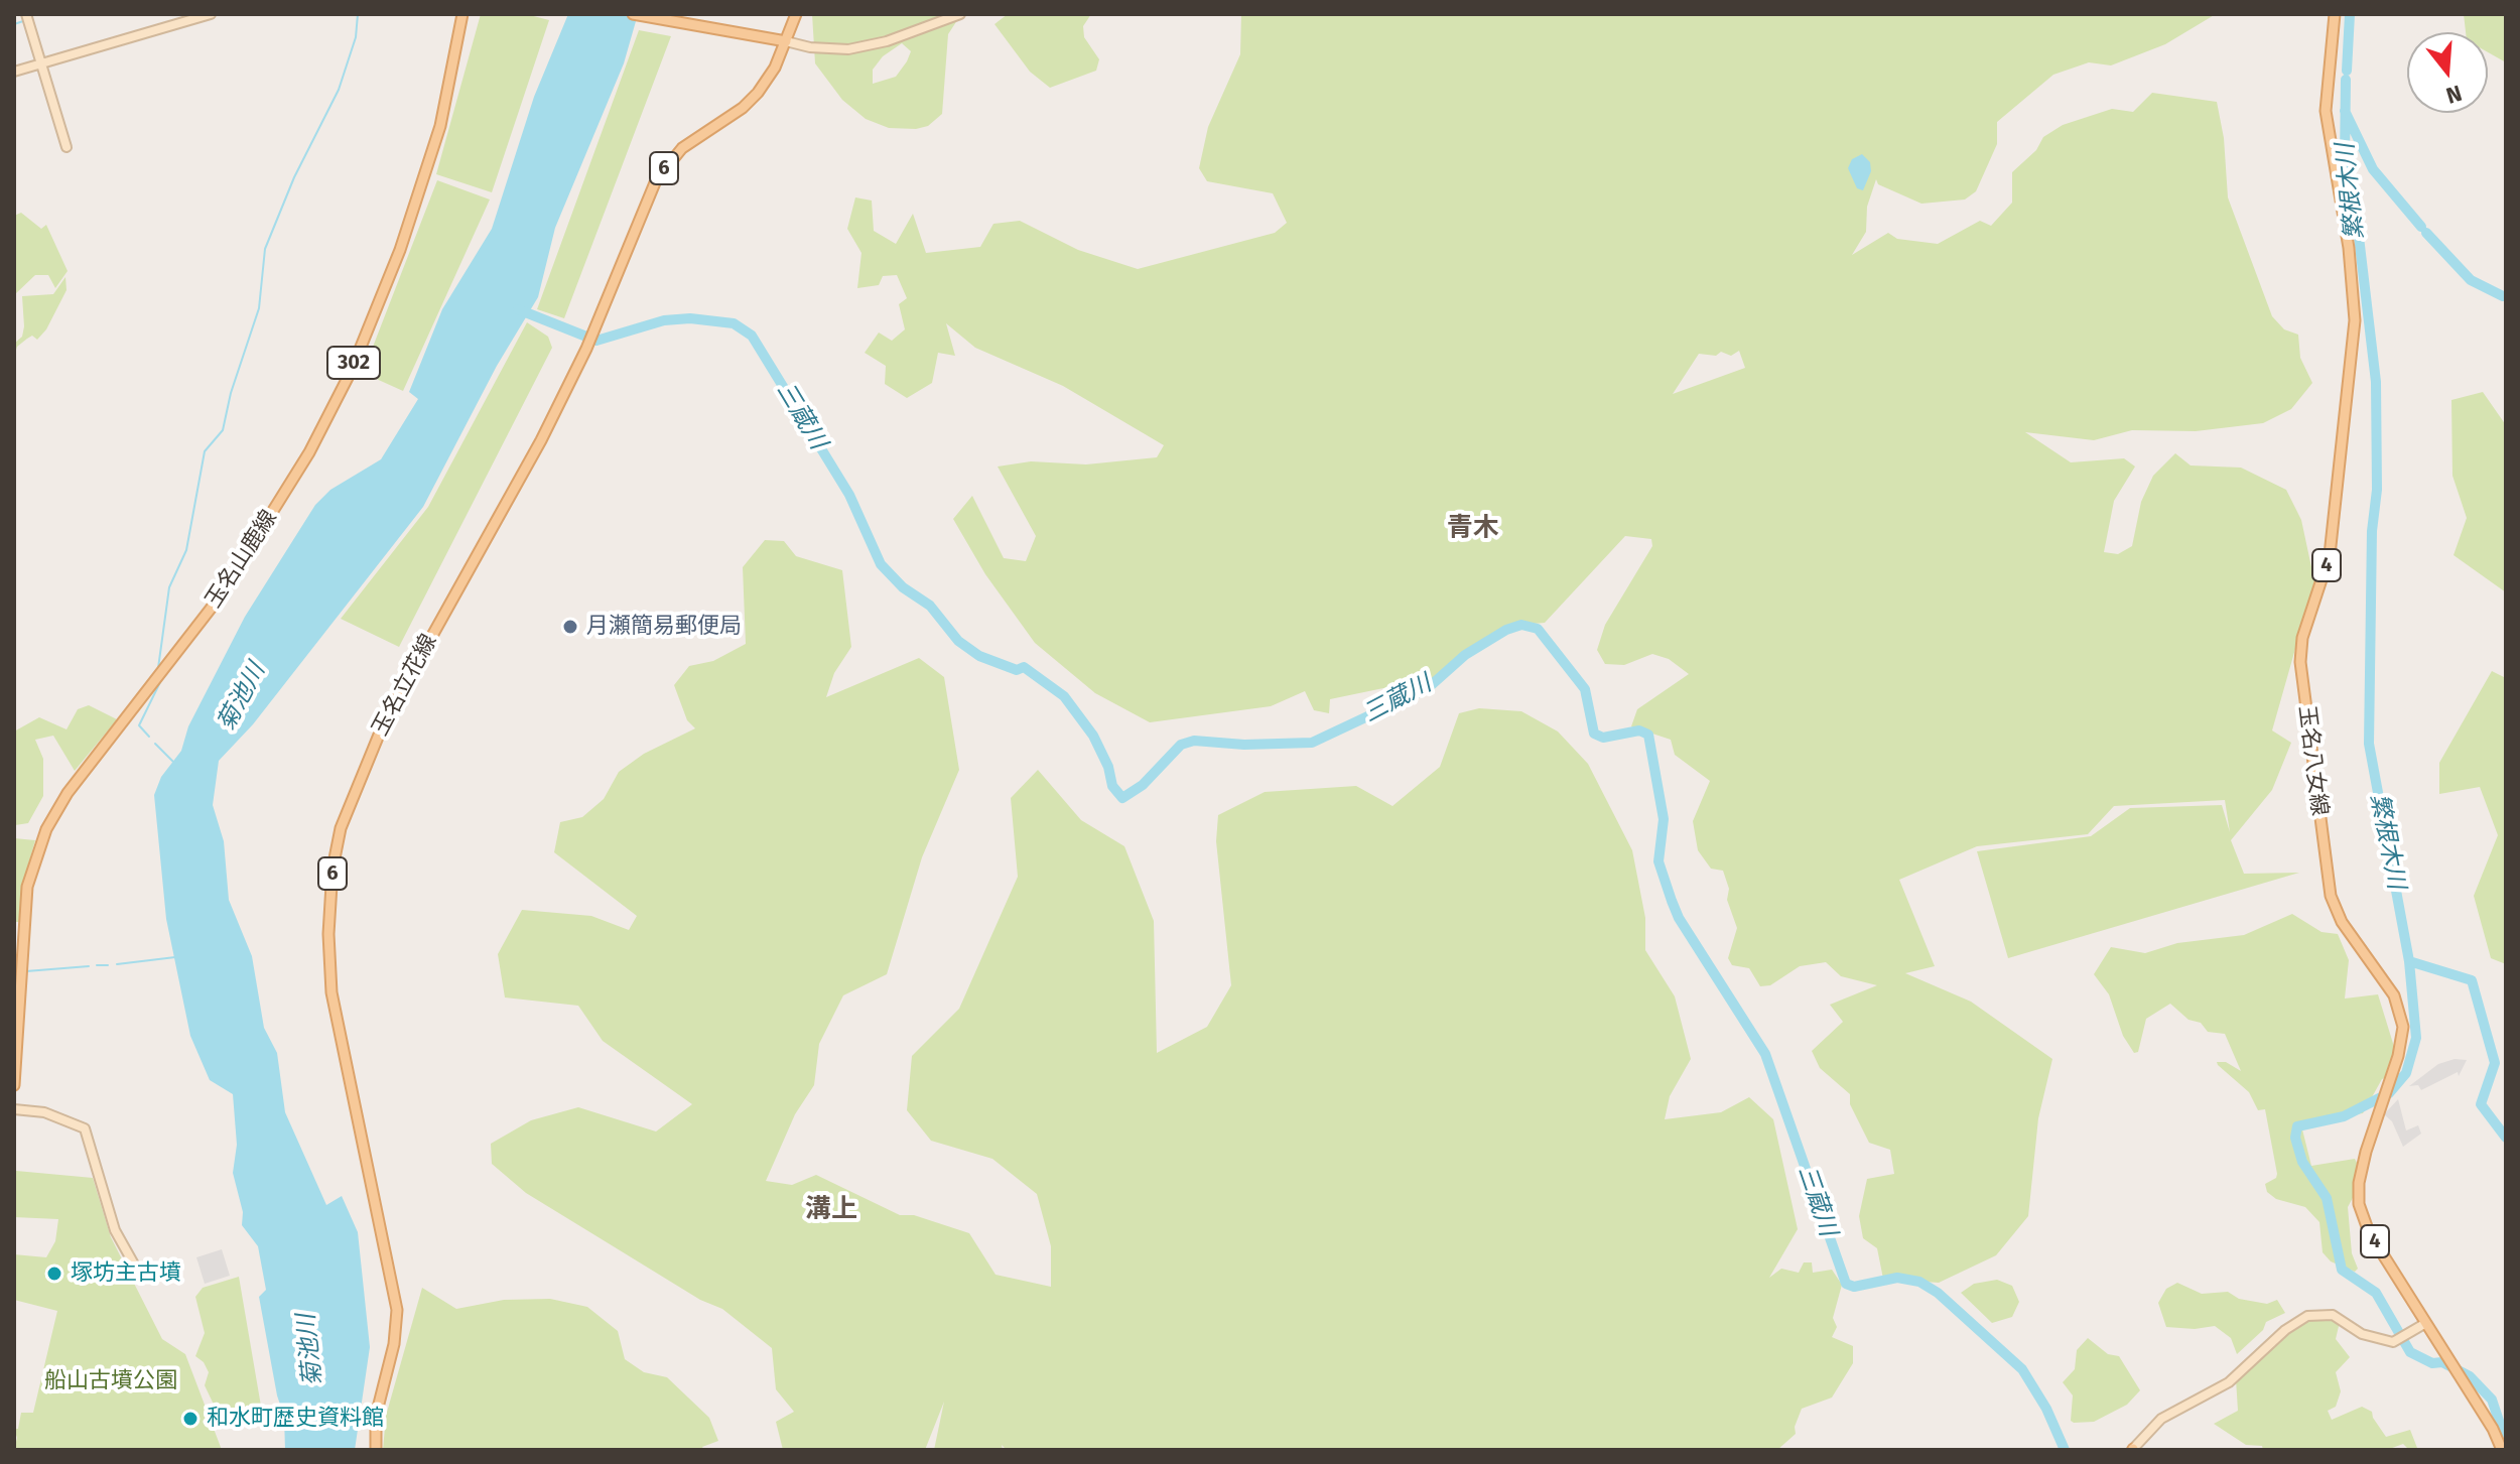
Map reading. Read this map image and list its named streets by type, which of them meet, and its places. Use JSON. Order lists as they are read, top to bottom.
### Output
{
  "streets": {
    "main road": [
      "6",
      "302",
      "玉名山鹿線",
      "4",
      "玉名立花線",
      "玉名八女線"
    ]
  },
  "districts": ["青木", "溝上"],
  "water": ["繁根木川", "三蔵川", "菊池川"],
  "parks": ["船山古墳公園"],
  "places": ["月瀬簡易郵便局", "塚坊主古墳", "和水町歴史資料館"],
  "north": "bottom"
}
